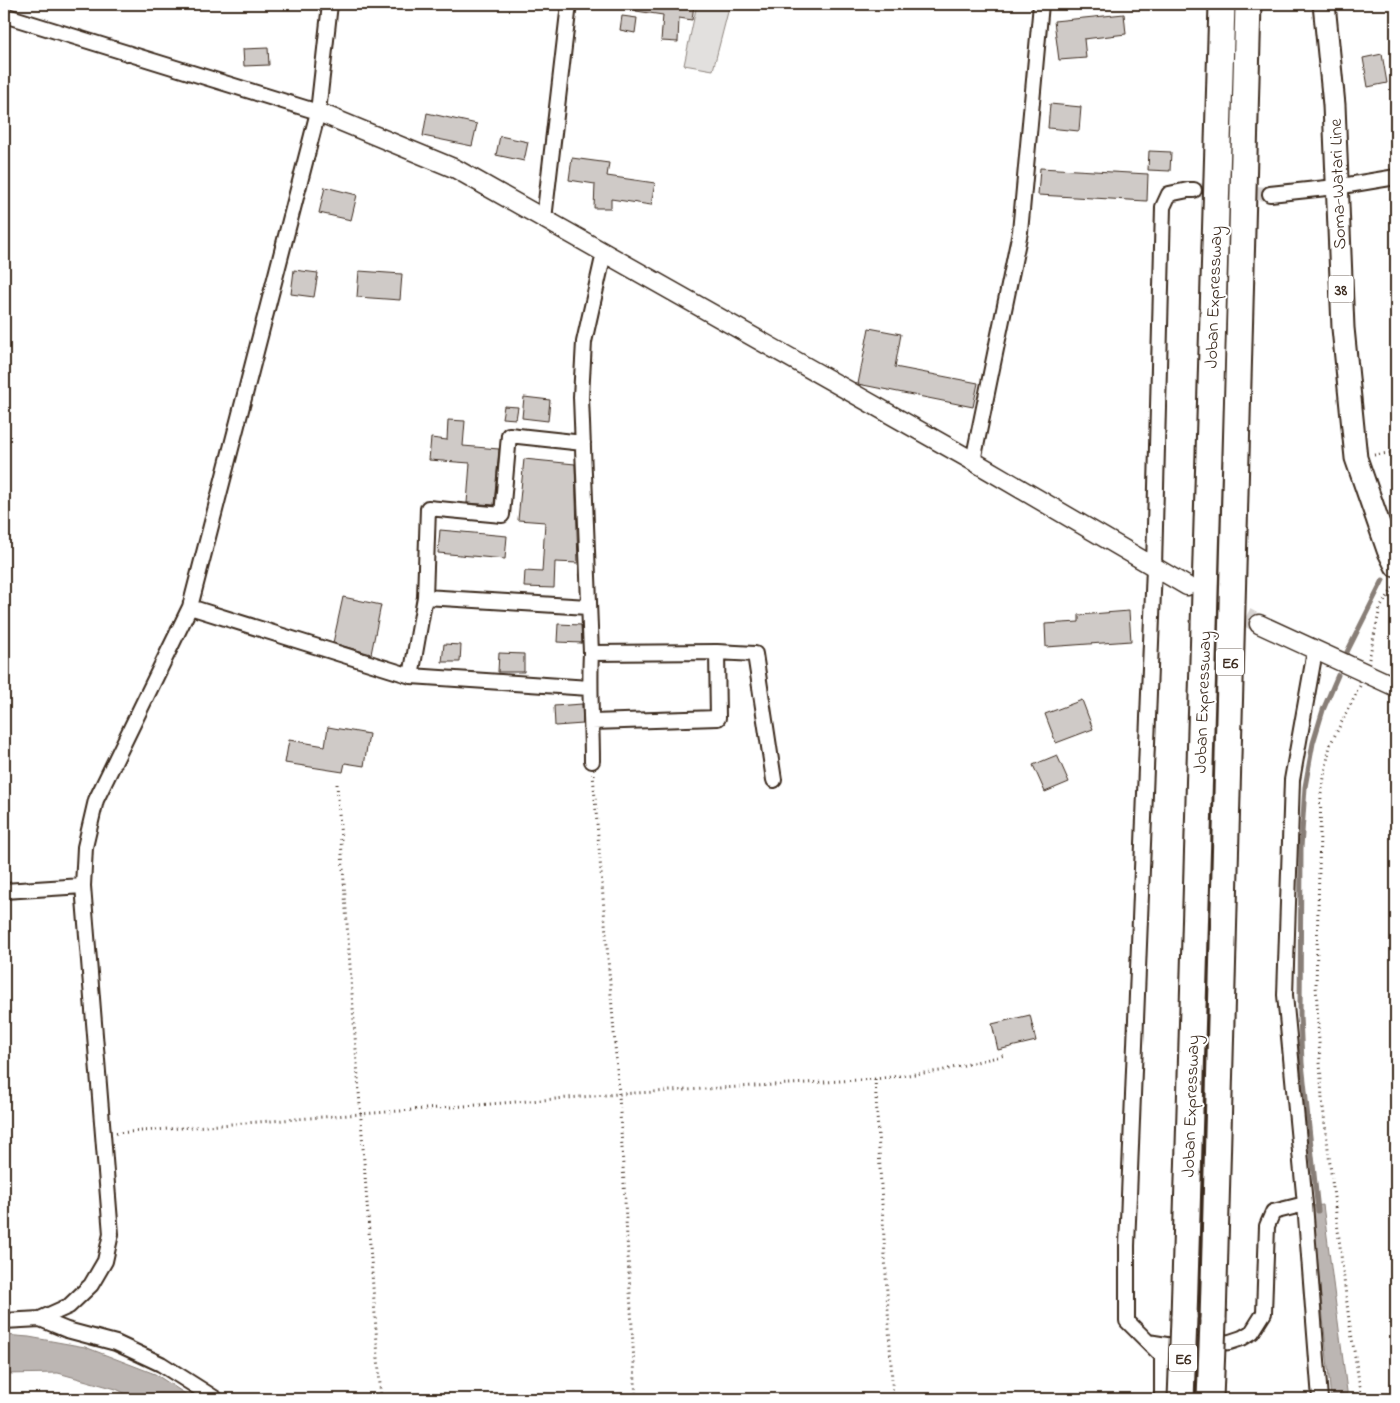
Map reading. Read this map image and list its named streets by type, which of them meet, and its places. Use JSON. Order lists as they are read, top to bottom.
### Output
{
  "streets": {
    "highway": ["Joban Expressway", "E6"],
    "main road": ["Soma-Watari Line", "38"]
  }
}
